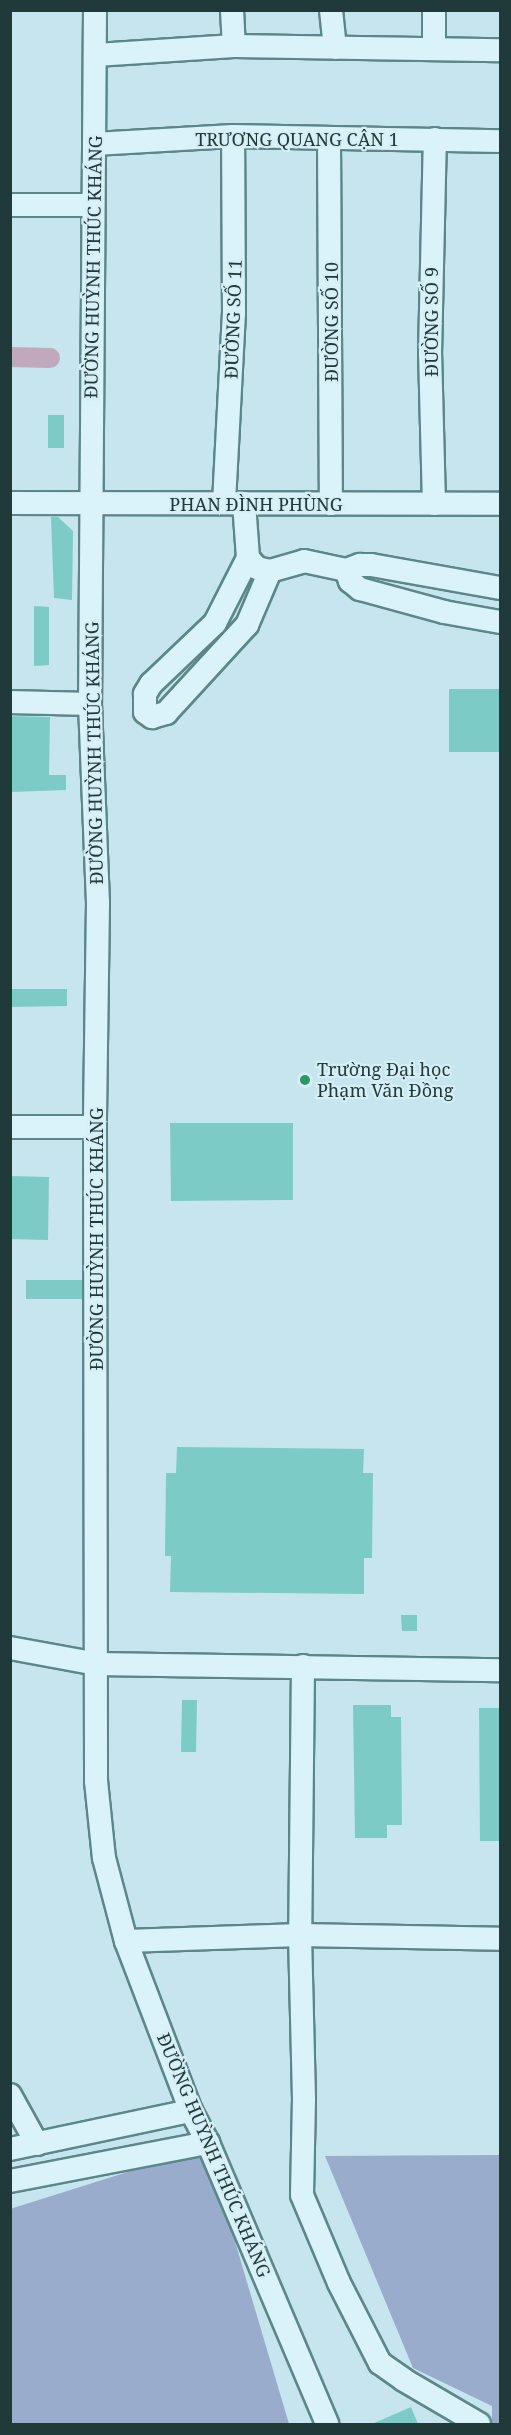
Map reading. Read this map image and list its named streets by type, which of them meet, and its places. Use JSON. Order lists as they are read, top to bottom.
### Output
{
  "streets": {
    "street": [
      "TRƯƠNG QUANG CẬN 1",
      "ĐƯỜNG HUỲNH THÚC KHÁNG",
      "ĐƯỜNG SỐ 11",
      "ĐƯỜNG SỐ 10",
      "ĐƯỜNG SỐ 9",
      "PHAN ĐÌNH PHÙNG"
    ]
  },
  "crossings": [
    ["TRƯƠNG QUANG CẬN 1", "ĐƯỜNG HUỲNH THÚC KHÁNG"],
    ["TRƯƠNG QUANG CẬN 1", "ĐƯỜNG SỐ 11"],
    ["TRƯƠNG QUANG CẬN 1", "ĐƯỜNG SỐ 10"],
    ["TRƯƠNG QUANG CẬN 1", "ĐƯỜNG SỐ 9"],
    ["ĐƯỜNG HUỲNH THÚC KHÁNG", "PHAN ĐÌNH PHÙNG"],
    ["ĐƯỜNG SỐ 11", "PHAN ĐÌNH PHÙNG"],
    ["ĐƯỜNG SỐ 10", "PHAN ĐÌNH PHÙNG"],
    ["ĐƯỜNG SỐ 9", "PHAN ĐÌNH PHÙNG"]
  ],
  "places": ["Trường Đại học Phạm Văn Đồng"]
}
